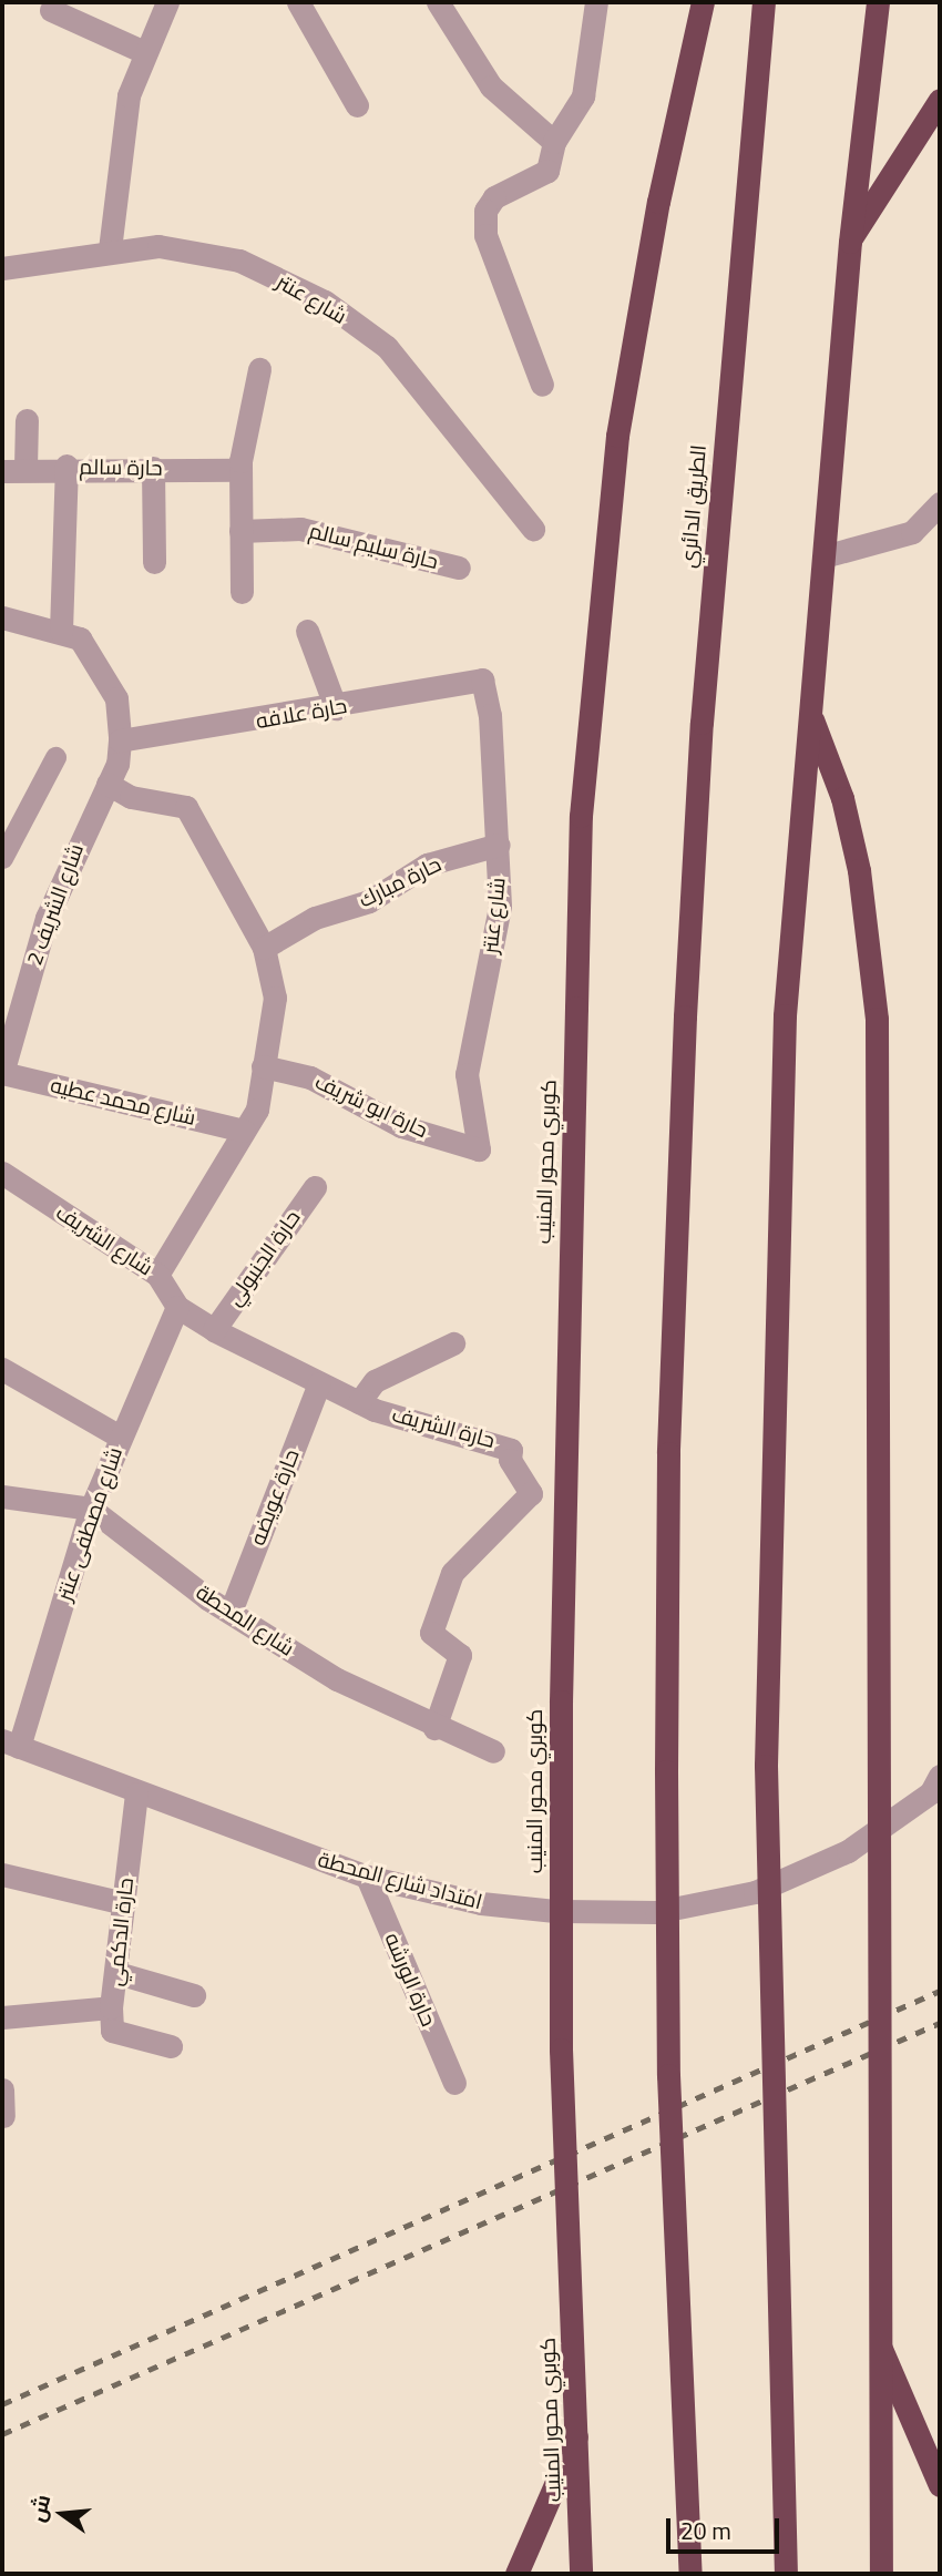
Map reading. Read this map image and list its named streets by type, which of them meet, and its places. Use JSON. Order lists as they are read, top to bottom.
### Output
{
  "streets": {
    "highway": ["الطريق الدائري", "كوبري محور المنيب"],
    "street": [
      "شارع عنتر",
      "حارة سالم",
      "حارة سليم سالم",
      "حارة علافه",
      "حارة مبارك",
      "شارع الشريف 2",
      "شارع محمد عطيه",
      "حارة ابو شريف",
      "شارع الشريف",
      "حارة الجنبولي",
      "حارة الشريف",
      "حارة عويضه",
      "شارع مصطفى عنتر",
      "شارع المحطة",
      "امتداد شارع المحطة",
      "حارة الدكمي",
      "حارة الورشه"
    ]
  },
  "crossings": [
    ["شارع عنتر", "حارة علافه"],
    ["شارع عنتر", "حارة مبارك"],
    ["شارع عنتر", "حارة ابو شريف"],
    ["حارة علافه", "شارع الشريف 2"],
    ["شارع الشريف 2", "شارع محمد عطيه"],
    ["شارع الشريف", "حارة الجنبولي"],
    ["شارع الشريف", "حارة الشريف"],
    ["شارع الشريف", "حارة عويضه"],
    ["شارع الشريف", "شارع مصطفى عنتر"],
    ["حارة الشريف", "حارة عويضه"],
    ["حارة الشريف", "شارع المحطة"],
    ["حارة عويضه", "شارع المحطة"],
    ["شارع مصطفى عنتر", "شارع المحطة"],
    ["شارع مصطفى عنتر", "امتداد شارع المحطة"],
    ["امتداد شارع المحطة", "حارة الدكمي"],
    ["امتداد شارع المحطة", "حارة الورشه"]
  ],
  "scale_bar": "20 m",
  "north": "left"
}
